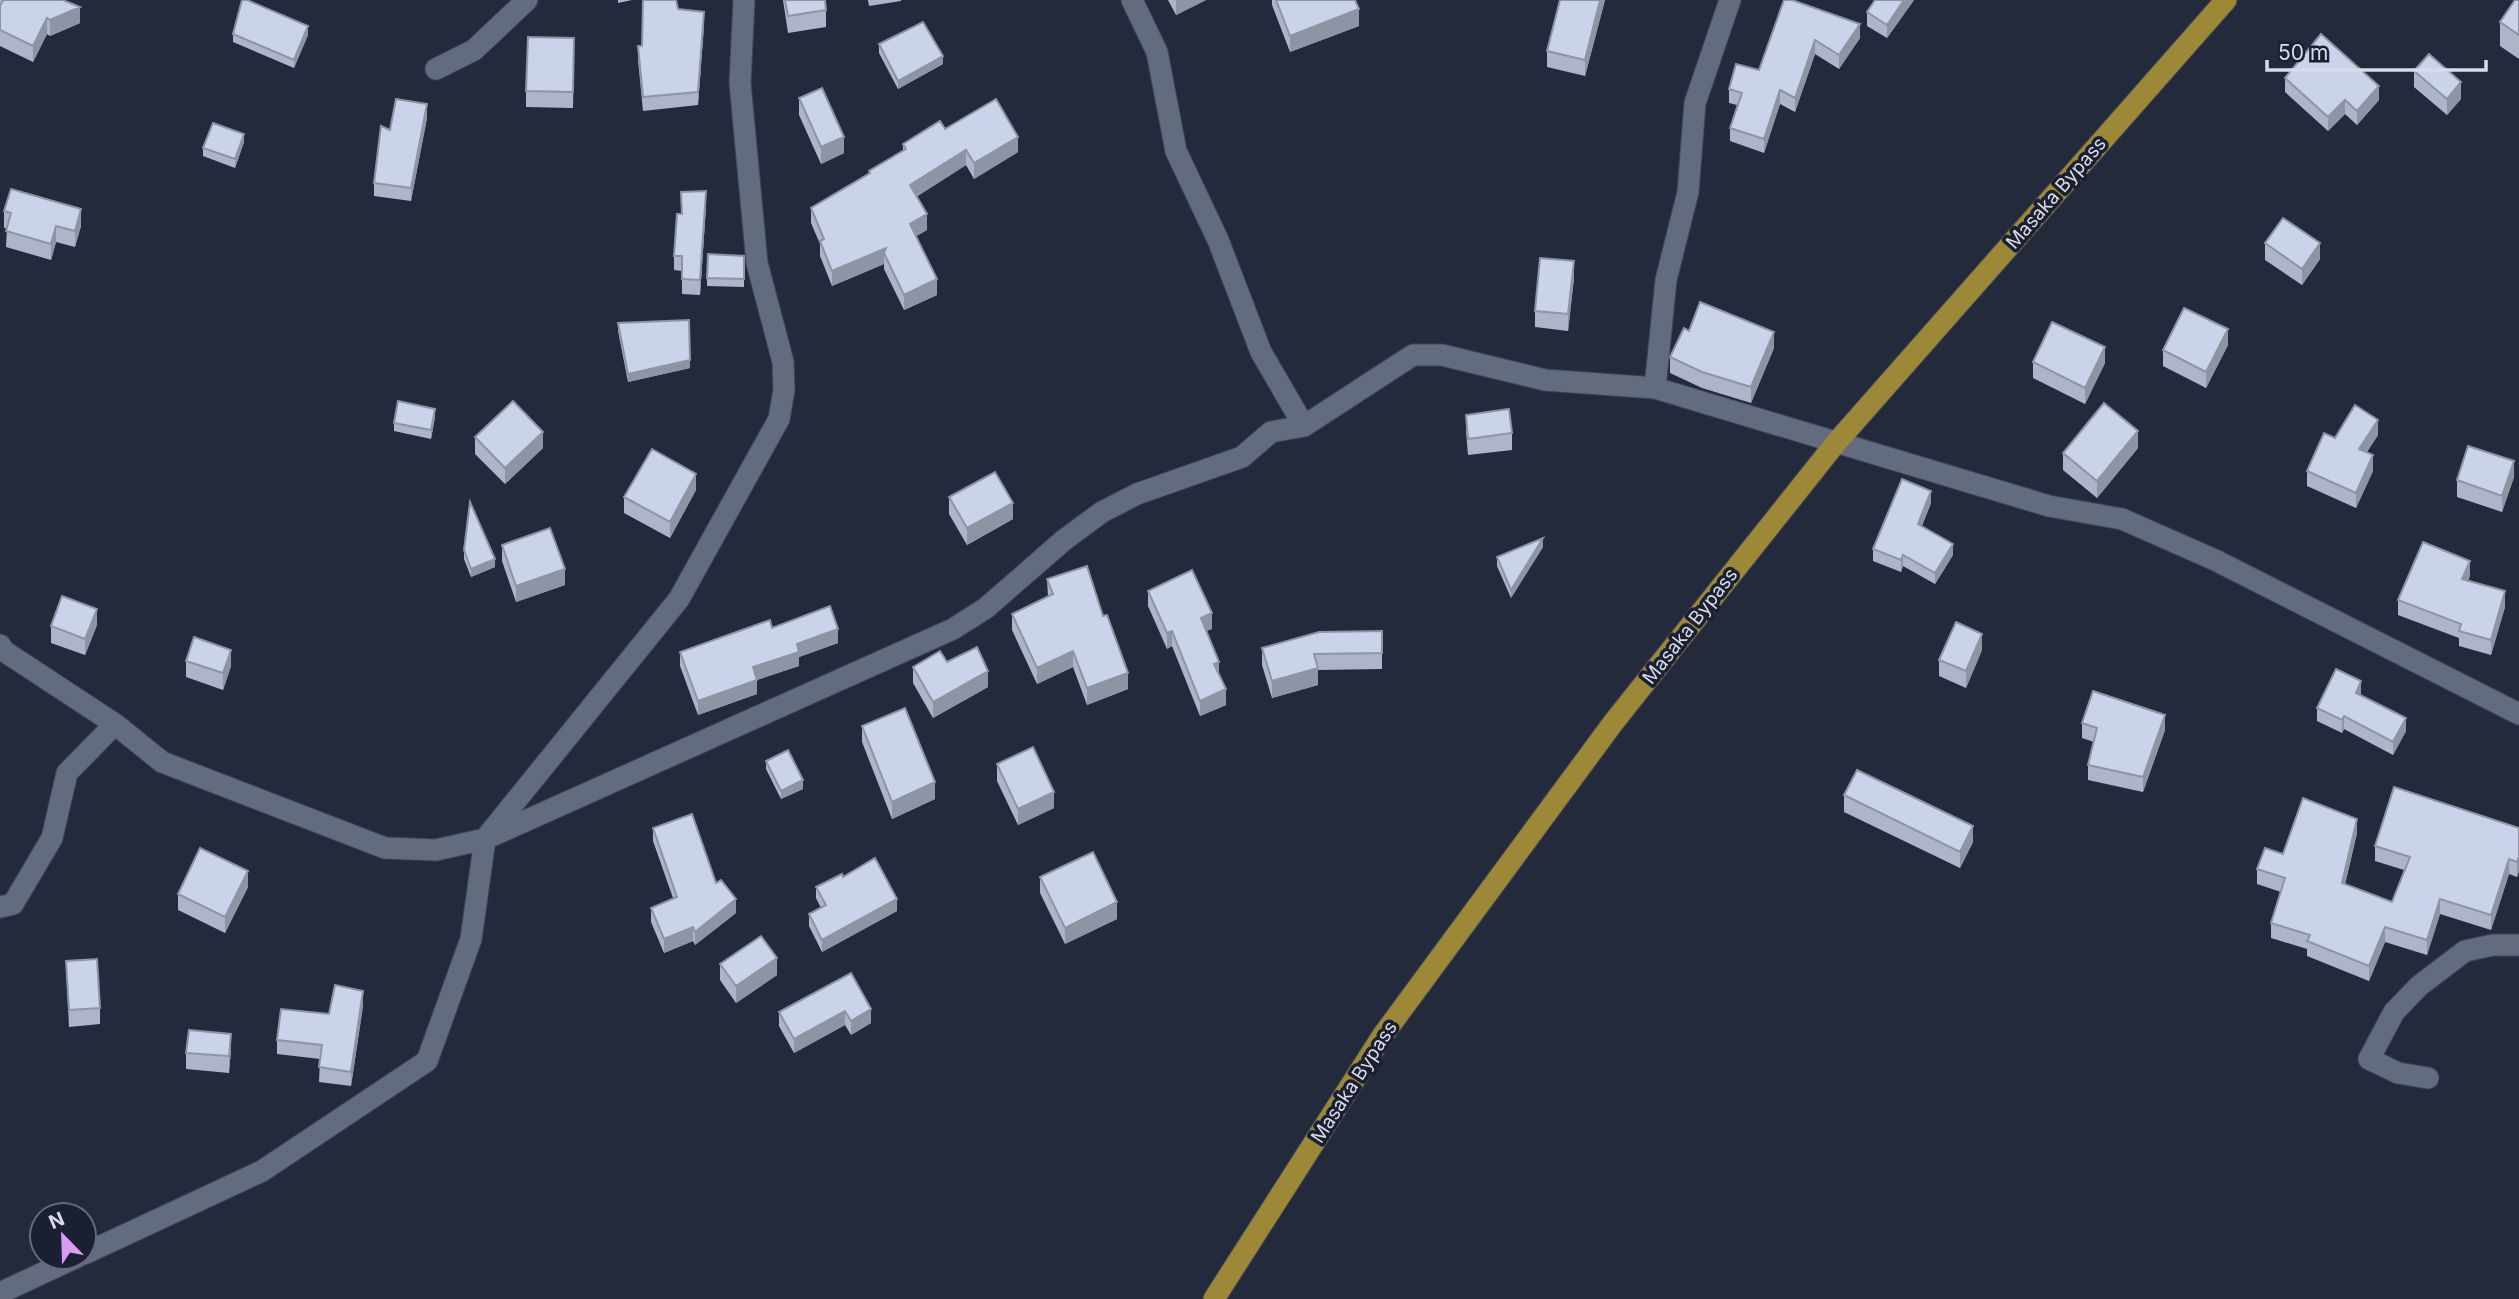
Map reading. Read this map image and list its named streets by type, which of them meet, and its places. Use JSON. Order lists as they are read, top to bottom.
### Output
{
  "streets": {
    "highway": ["Masaka Bypass"]
  },
  "scale_bar": "50 m",
  "north": "top left"
}
